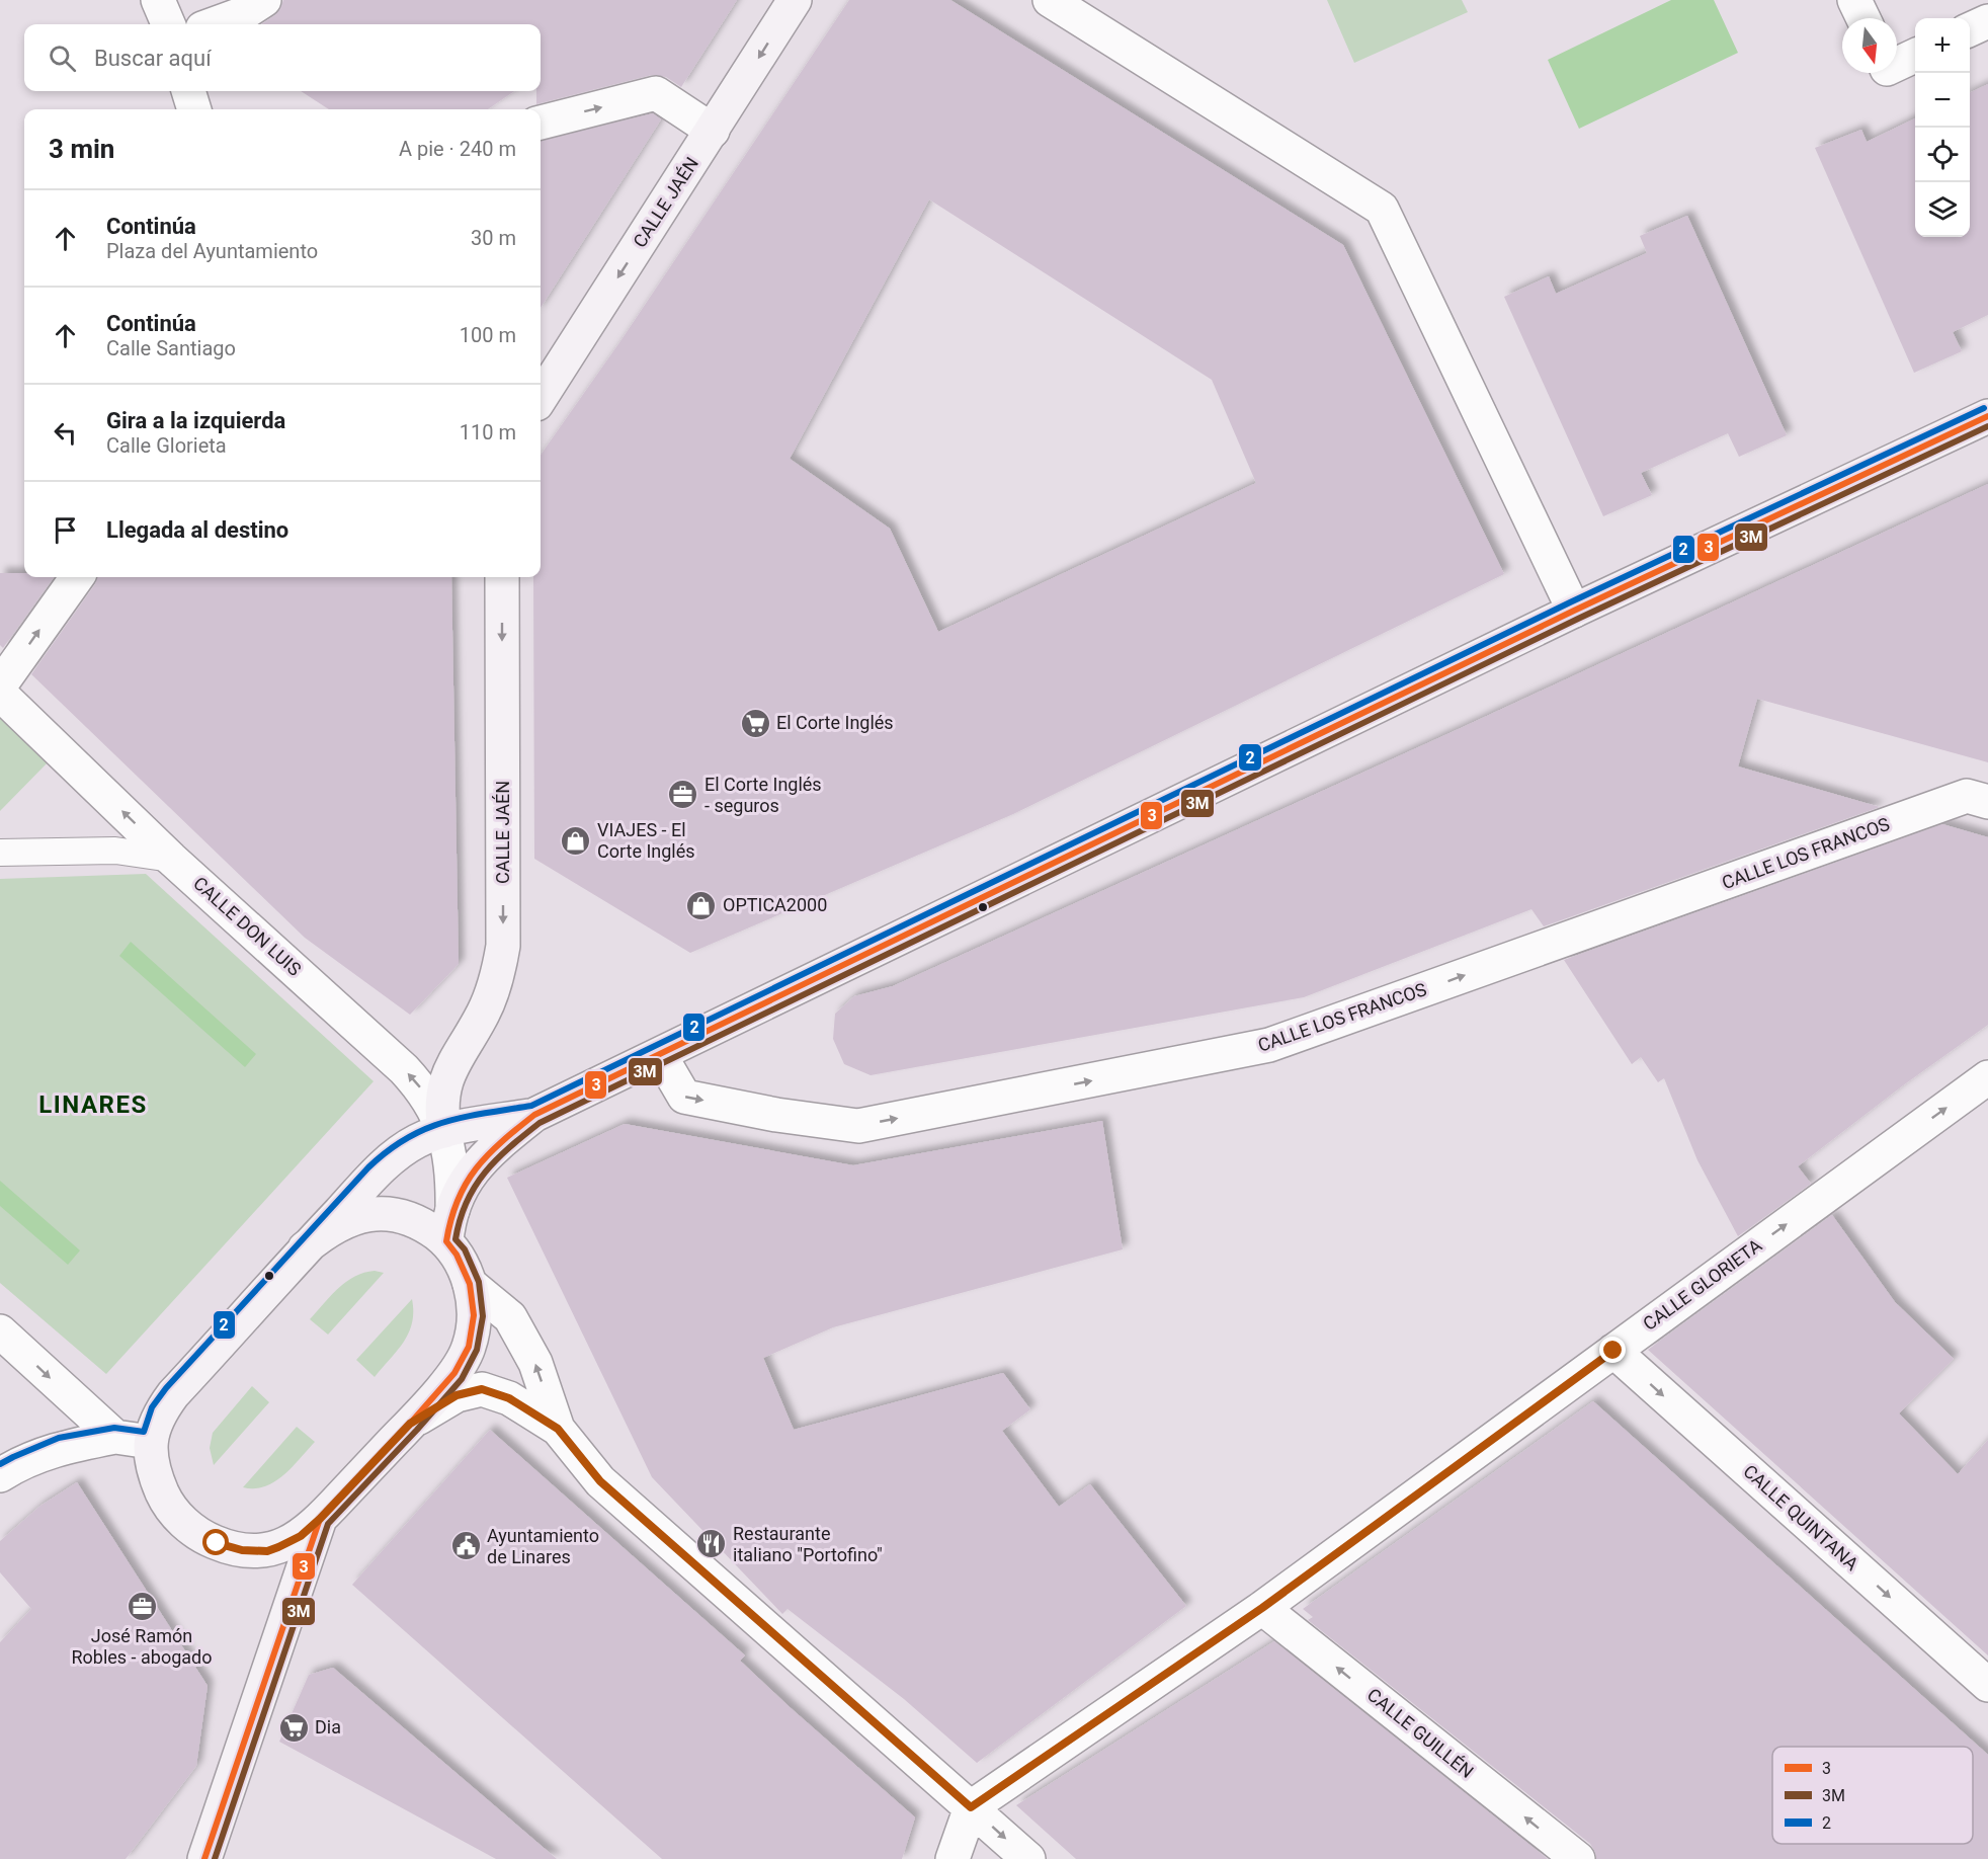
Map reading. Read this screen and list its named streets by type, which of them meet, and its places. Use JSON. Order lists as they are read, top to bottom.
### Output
{
  "streets": {
    "main road": ["CALLE JAÉN"],
    "street": [
      "CALLE LOS FRANCOS",
      "CALLE DON LUIS",
      "CALLE GLORIETA",
      "CALLE QUINTANA",
      "CALLE GUILLÉN"
    ]
  },
  "crossings": [
    ["CALLE JAÉN", "CALLE DON LUIS"],
    ["CALLE GLORIETA", "CALLE QUINTANA"],
    ["CALLE GLORIETA", "CALLE GUILLÉN"]
  ],
  "one_way": [
    "CALLE JAÉN",
    "CALLE LOS FRANCOS",
    "CALLE DON LUIS",
    "CALLE GLORIETA",
    "CALLE QUINTANA",
    "CALLE GUILLÉN"
  ],
  "districts": ["LINARES"],
  "places": {
    "supermarket": ["El Corte Inglés", "Dia"],
    "office": ["El Corte Inglés - seguros", "José Ramón Robles - abogado"],
    "shop": ["VIAJES - El Corte Inglés", "OPTICA2000"],
    "restaurant": ["Restaurante italiano \"Portofino\""],
    "public building": ["Ayuntamiento de Linares"]
  },
  "lines": ["transit line 2", "transit line 3", "transit line 3M"],
  "legend": ["3", "3M", "2"],
  "north": "bottom",
  "page": {
    "map_buttons": ["+", "−"],
    "search": "Buscar aquí",
    "heading": ["3 min", "A pie · 240 m"],
    "list": [
      ["Continúa", "Plaza del Ayuntamiento", "30 m"],
      ["Continúa", "Calle Santiago", "100 m"],
      ["Gira a la izquierda", "Calle Glorieta", "110 m"],
      "Llegada al destino"
    ]
  }
}
